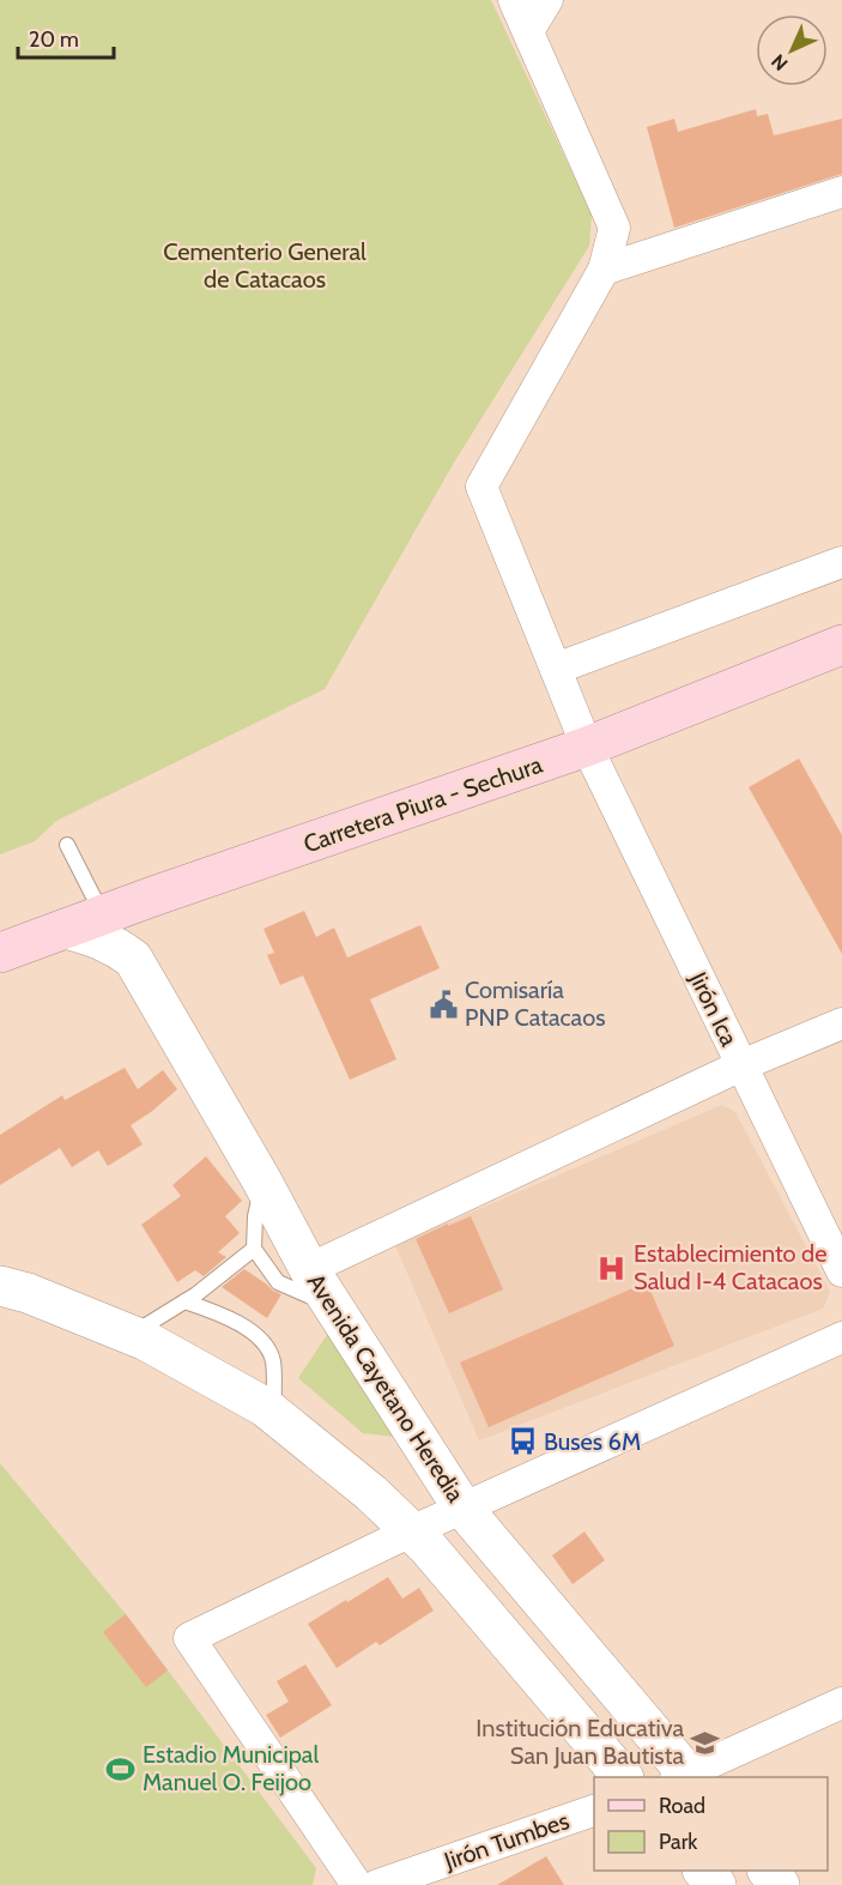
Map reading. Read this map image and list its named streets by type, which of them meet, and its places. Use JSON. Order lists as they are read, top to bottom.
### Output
{
  "streets": {
    "main road": ["Carretera Piura - Sechura", "Avenida Cayetano Heredia"],
    "street": ["Jirón Ica", "Jirón Tumbes"]
  },
  "crossings": [
    ["Carretera Piura - Sechura", "Jirón Ica"],
    ["Carretera Piura - Sechura", "Avenida Cayetano Heredia"]
  ],
  "parks": ["Cementerio General de Catacaos"],
  "places": {
    "public building": ["Comisaría PNP Catacaos"],
    "hospital": ["Establecimiento de Salud I-4 Catacaos"],
    "bus stop": ["Buses 6M"],
    "school or university": ["Institución Educativa San Juan Bautista"],
    "sports": ["Estadio Municipal Manuel O. Feijoo"]
  },
  "legend": ["Road", "Park"],
  "scale_bar": "20 m",
  "north": "bottom left"
}
